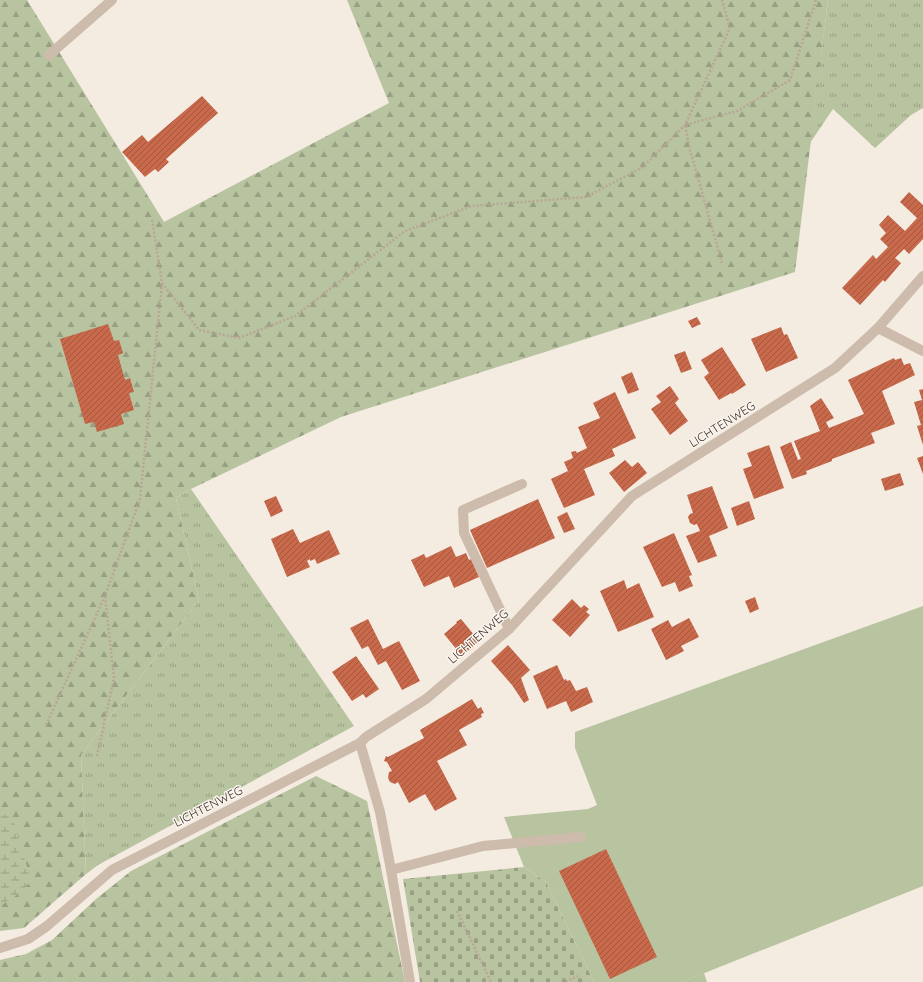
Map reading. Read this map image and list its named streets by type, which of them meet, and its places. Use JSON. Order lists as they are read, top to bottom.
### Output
{
  "streets": {
    "street": ["LICHTENWEG"]
  }
}
